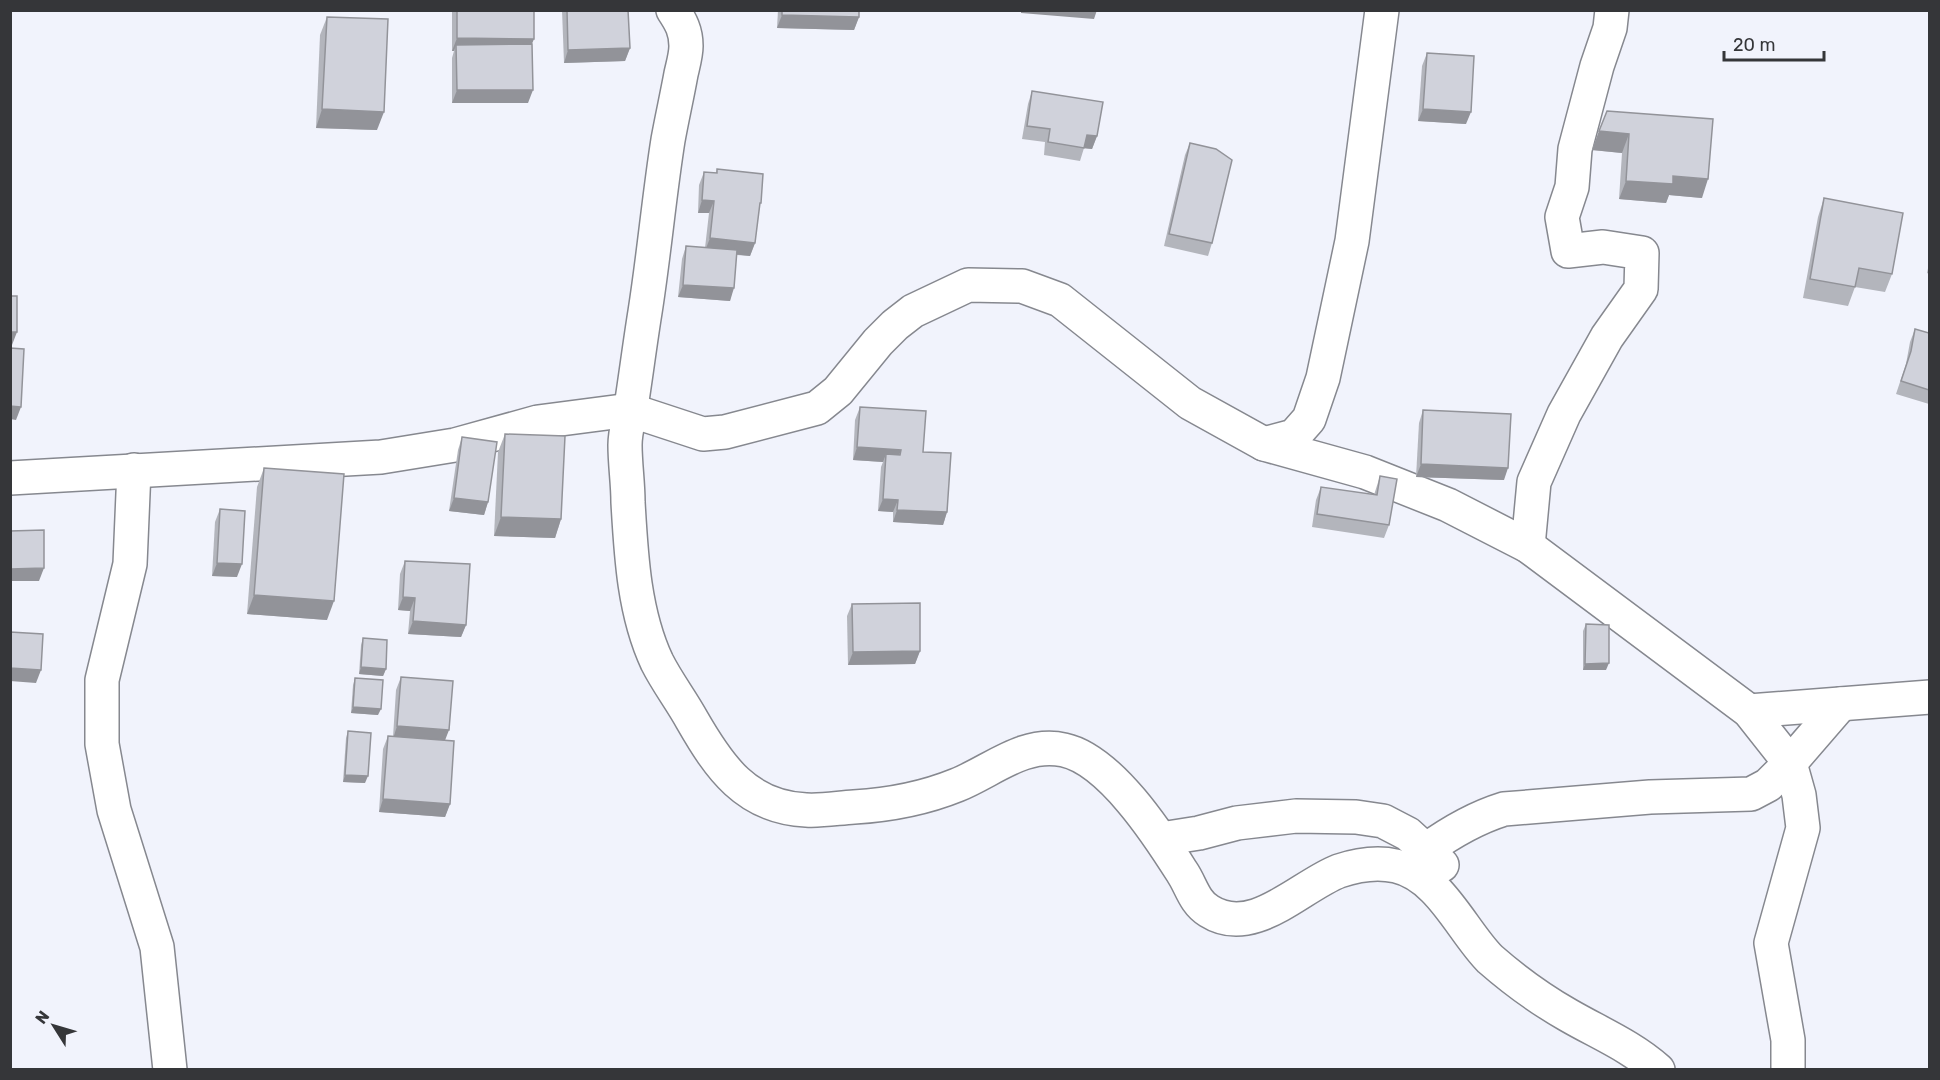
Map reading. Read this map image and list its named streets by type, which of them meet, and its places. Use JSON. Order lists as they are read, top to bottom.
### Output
{
  "scale_bar": "20 m",
  "north": "top left"
}
